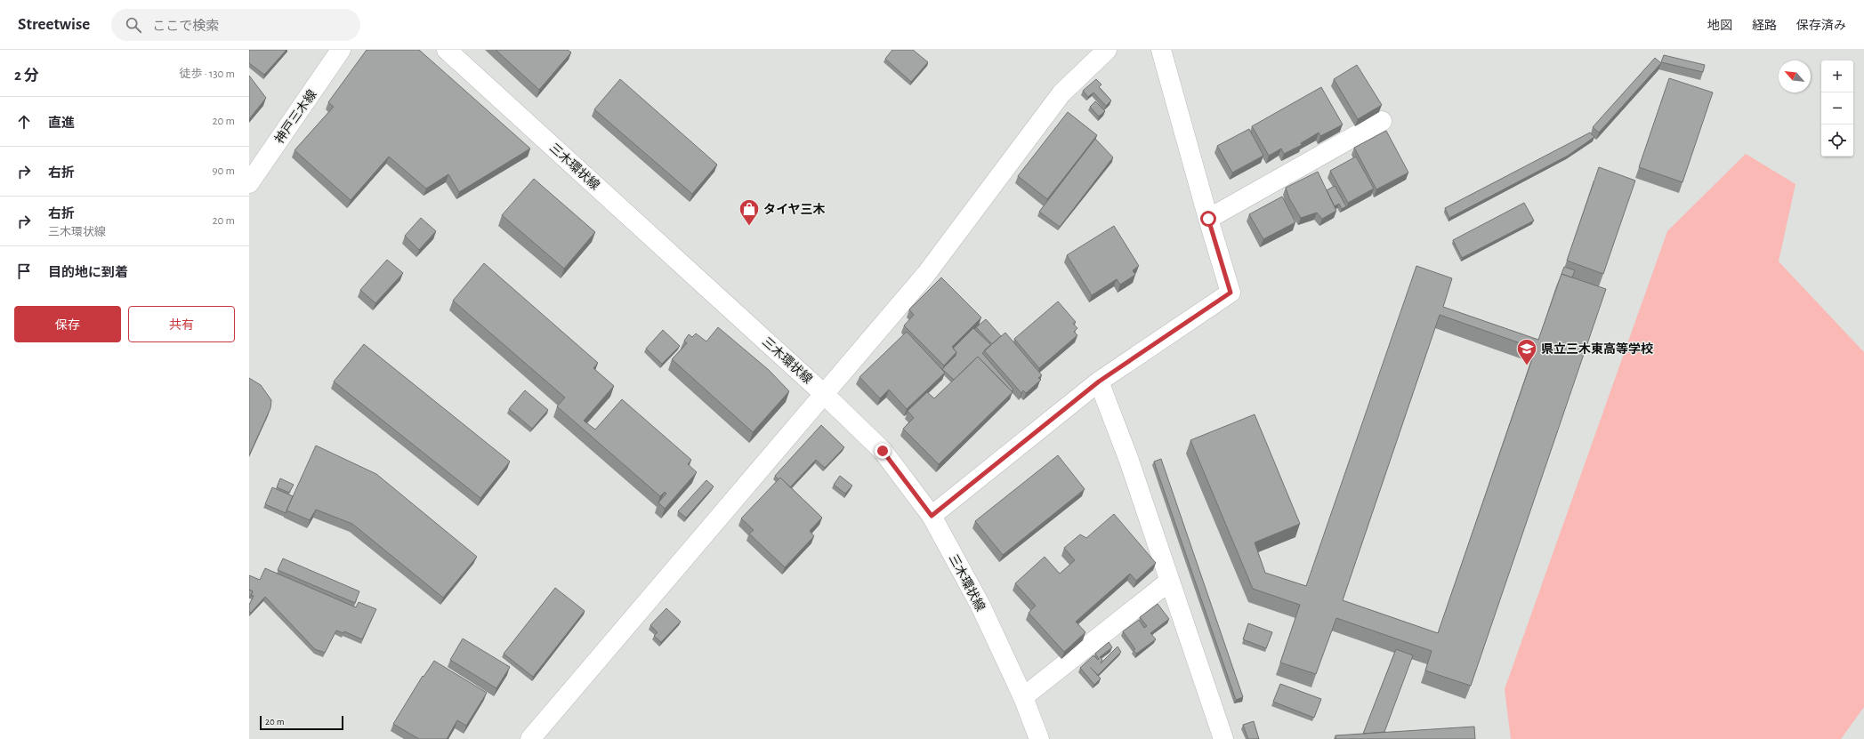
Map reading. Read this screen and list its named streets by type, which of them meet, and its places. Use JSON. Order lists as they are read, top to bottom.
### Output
{
  "streets": {
    "street": ["神戸三木線", "三木環状線"]
  },
  "places": {
    "shop": ["タイヤ三木"],
    "school or university": ["県立三木東高等学校"]
  },
  "scale_bar": "20 m",
  "north": "top left",
  "page": {
    "header": "Streetwise",
    "search": "ここで検索",
    "nav": ["地図", "経路", "保存済み"],
    "heading": ["2 分", "徒歩 · 130 m"],
    "map_buttons": ["+", "−"],
    "list": [
      ["直進", "20 m"],
      ["右折", "90 m"],
      ["右折", "三木環状線", "20 m"],
      "目的地に到着"
    ],
    "buttons": ["保存", "共有"],
    "scale": "20 m"
  }
}
